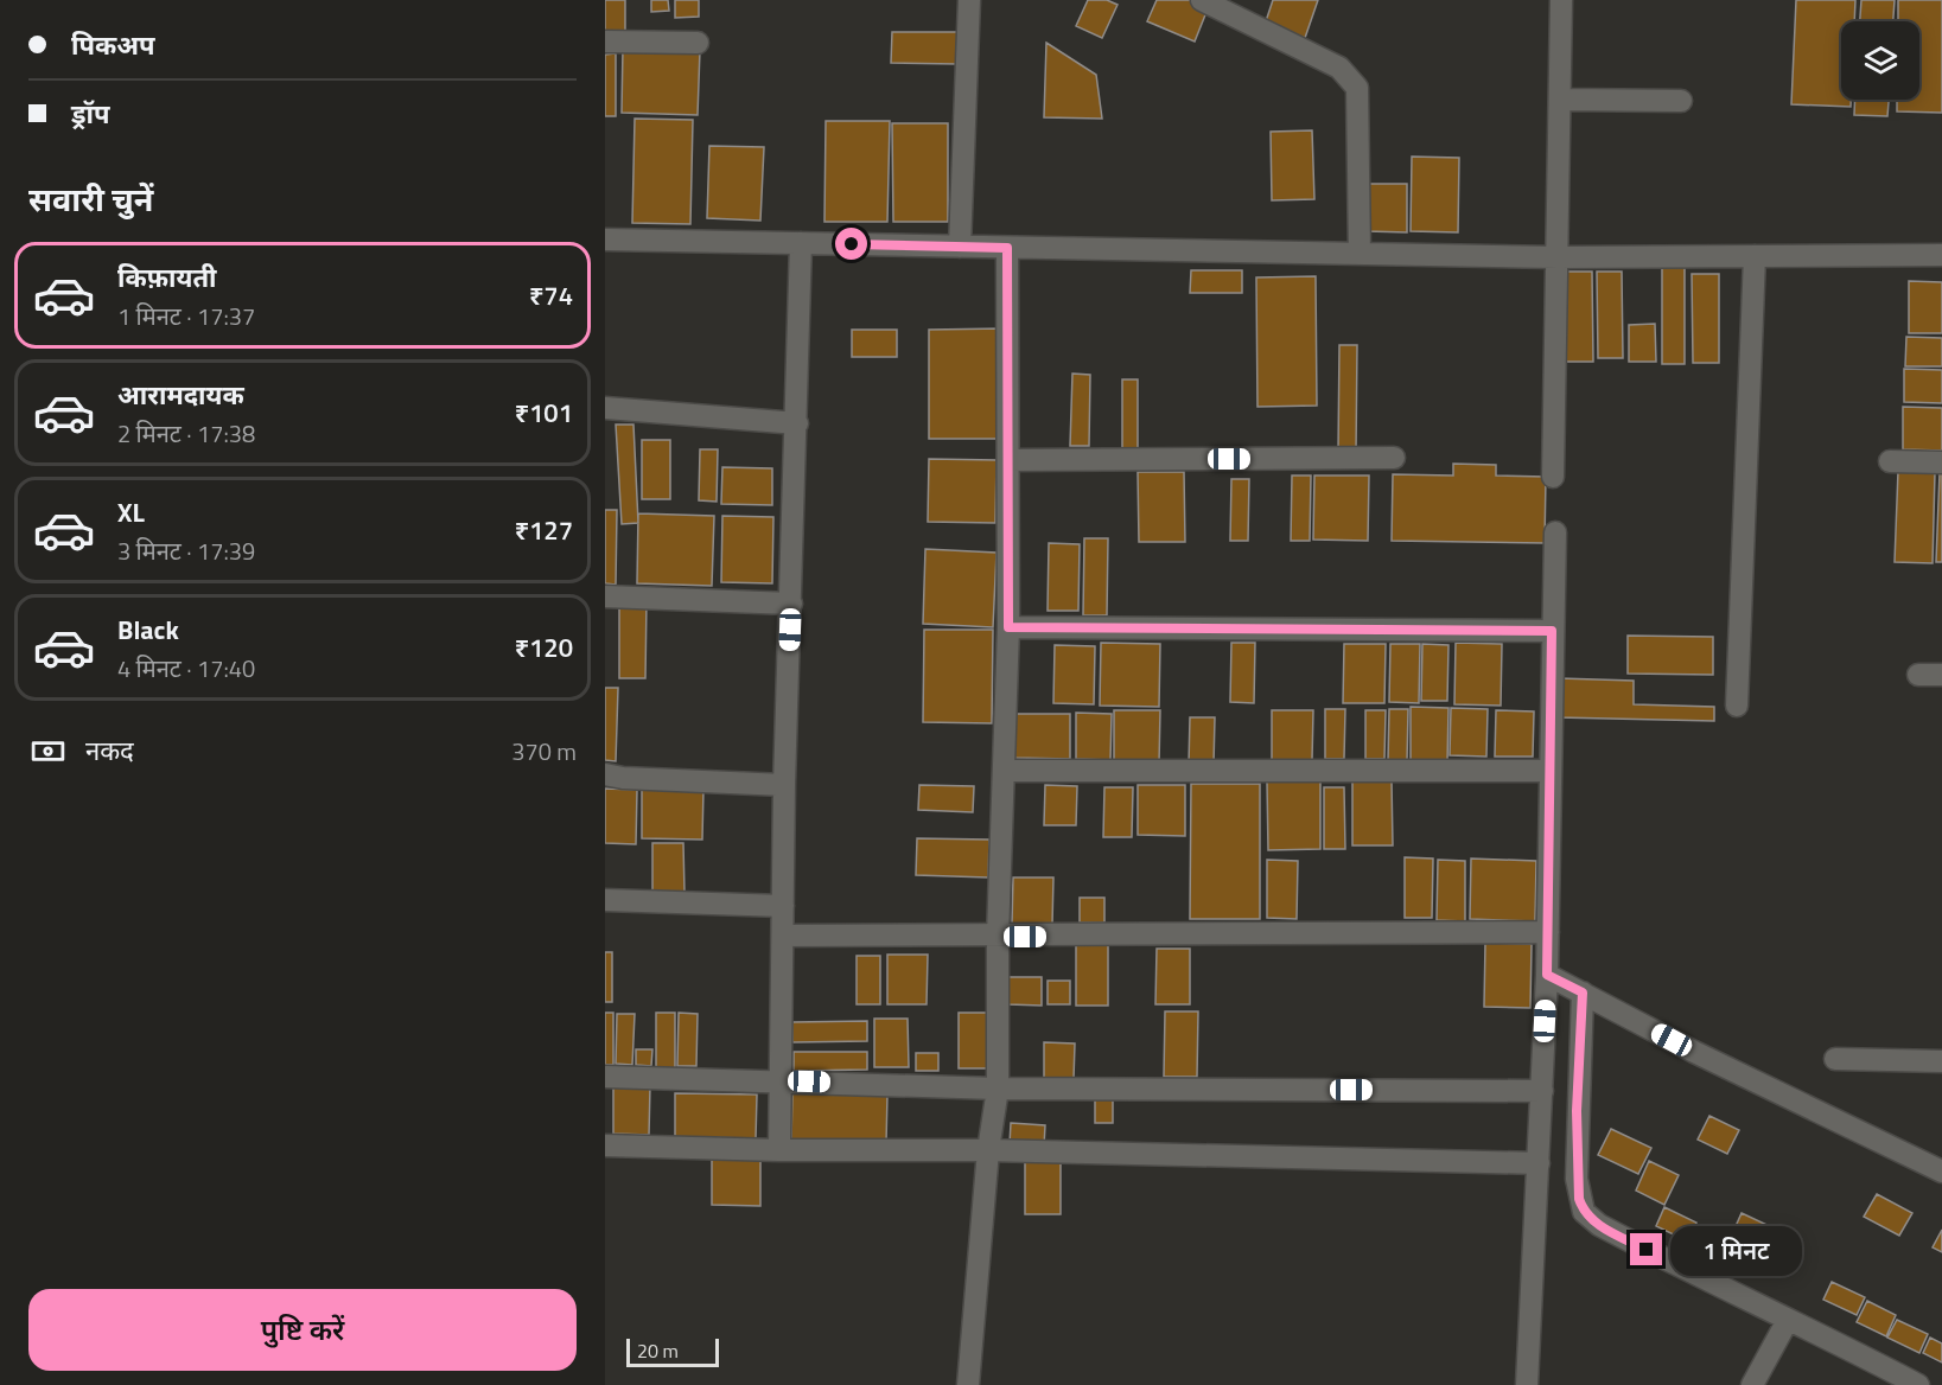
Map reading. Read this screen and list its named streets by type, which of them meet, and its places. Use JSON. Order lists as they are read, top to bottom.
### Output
{
  "scale_bar": "20 m",
  "page": {
    "banner": ["पिकअप", "ड्रॉप"],
    "heading": "सवारी चुनें",
    "list": [
      {
        "name": "किफ़ायती",
        "note": "1 मिनट · 17:37",
        "value": "₹74"
      },
      {
        "name": "आरामदायक",
        "note": "2 मिनट · 17:38",
        "value": "₹101"
      },
      {
        "name": "XL",
        "note": "3 मिनट · 17:39",
        "value": "₹127"
      },
      {
        "name": "Black",
        "note": "4 मिनट · 17:40",
        "value": "₹120"
      }
    ],
    "pay": ["नकद", "370 m"],
    "bubble": "1 मिनट",
    "buttons": "पुष्टि करें",
    "scale": "20 m"
  }
}
